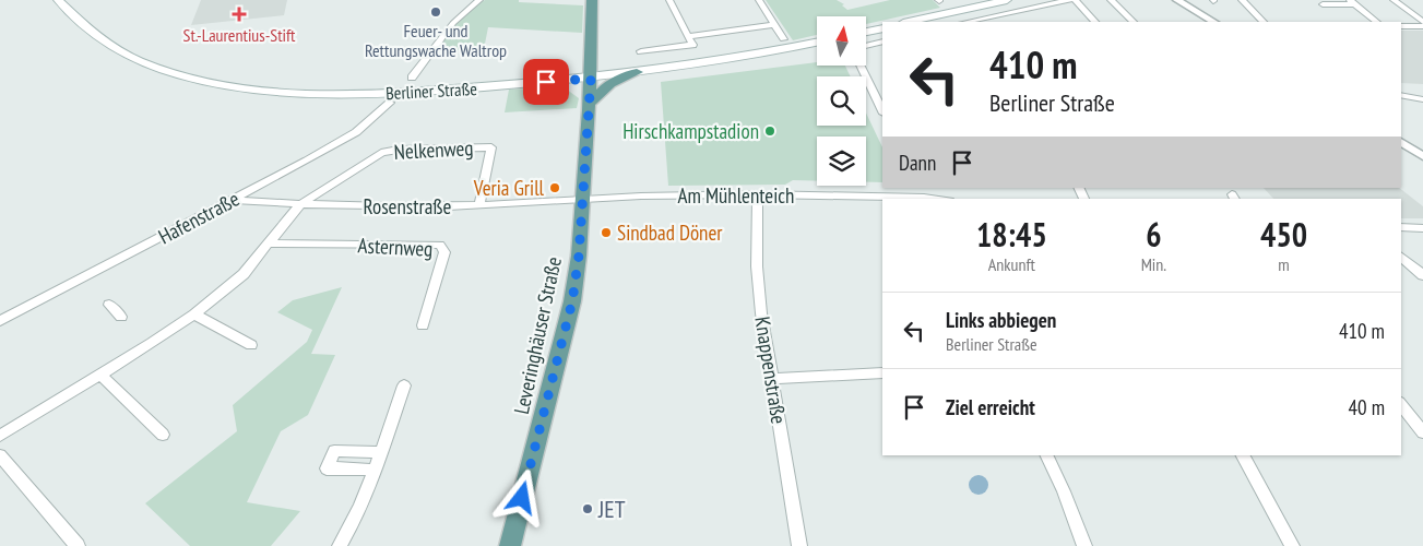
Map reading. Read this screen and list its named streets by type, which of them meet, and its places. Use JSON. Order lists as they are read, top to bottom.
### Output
{
  "streets": {
    "main road": ["Berliner Straße", "Leveringhäuser Straße"],
    "street": [
      "Nelkenweg",
      "Am Mühlenteich",
      "Rosenstraße",
      "Hafenstraße",
      "Asternweg",
      "Knappenstraße"
    ]
  },
  "crossings": [
    ["Berliner Straße", "Leveringhäuser Straße"],
    ["Nelkenweg", "Rosenstraße"],
    ["Am Mühlenteich", "Rosenstraße"],
    ["Am Mühlenteich", "Leveringhäuser Straße"],
    ["Am Mühlenteich", "Knappenstraße"],
    ["Rosenstraße", "Hafenstraße"],
    ["Rosenstraße", "Leveringhäuser Straße"]
  ],
  "places": {
    "other": [
      "Feuer- und Rettungswache Waltrop",
      "Hirschkampstadion",
      "Veria Grill",
      "Sindbad Döner",
      "JET"
    ],
    "health": ["St.-Laurentius-Stift"]
  },
  "north": "top",
  "page": {
    "turn": ["410 m", "Berliner Straße"],
    "then": "Dann",
    "eta": [
      "18:45",
      "Ankunft",
      "6",
      "Min.",
      "450",
      "m"
    ],
    "list": [
      {
        "name": "Links abbiegen",
        "note": "Berliner Straße",
        "value": "410 m"
      },
      {
        "name": "Ziel erreicht",
        "value": "40 m"
      }
    ]
  }
}
